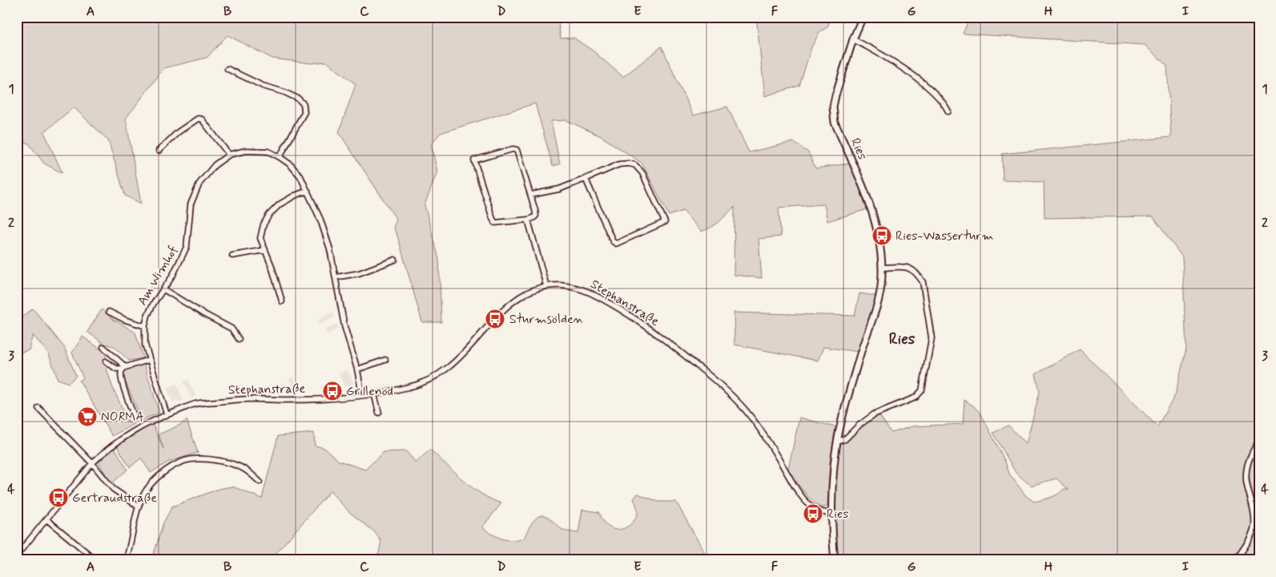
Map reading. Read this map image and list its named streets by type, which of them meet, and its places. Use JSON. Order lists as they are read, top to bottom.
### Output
{
  "streets": {
    "street": ["Ries", "Am Wimhof", "Stephanstraße"]
  },
  "crossings": [
    ["Ries", "Stephanstraße"],
    ["Am Wimhof", "Stephanstraße"]
  ],
  "districts": ["Ries"],
  "places": {
    "bus stop": [
      "Ries-Wasserturm",
      "Sturmsölden",
      "Grillenöd",
      "Gertraudstraße",
      "Ries"
    ],
    "supermarket": ["NORMA"]
  },
  "grid": {
    "columns": [
      "A",
      "B",
      "C",
      "D",
      "E",
      "F",
      "G",
      "H",
      "I"
    ],
    "rows": [
      "1",
      "2",
      "3",
      "4"
    ]
  }
}
